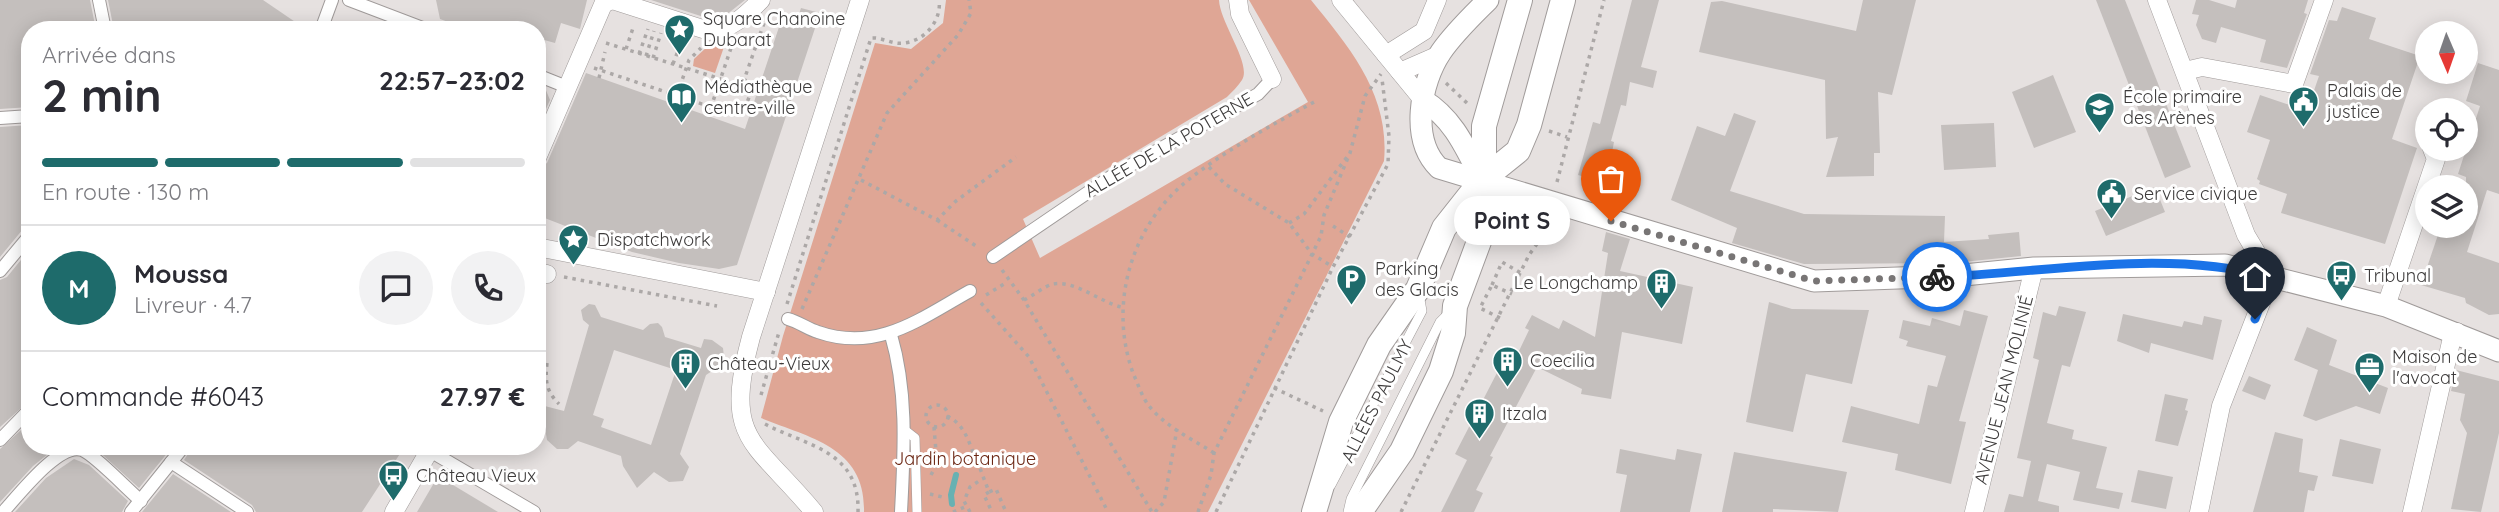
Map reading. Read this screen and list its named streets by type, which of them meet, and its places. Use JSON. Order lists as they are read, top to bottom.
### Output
{
  "streets": {
    "main road": ["ALLÉES PAULMY"],
    "street": ["ALLÉE DE LA POTERNE", "AVENUE JEAN MOLINIÉ"]
  },
  "parks": ["Jardin botanique"],
  "places": {
    "place": ["Square Chanoine Dubarat", "Dispatchwork"],
    "library": ["Médiathèque centre-ville"],
    "public building": ["Palais de justice", "Service civique"],
    "school or university": ["École primaire des Arènes"],
    "other": ["Point S"],
    "bus stop": ["Tribunal", "Château Vieux"],
    "parking": ["Parking des Glacis"],
    "building": [
      "Le Longchamp",
      "Coecilia",
      "Château-Vieux",
      "Itzala"
    ],
    "office": ["Maison de l'avocat"]
  },
  "north": "bottom",
  "page": {
    "heading": ["2 min", "Arrivée dans", "22:57–23:02"],
    "panel": [
      "Moussa",
      "Livreur · 4.7",
      "Commande #6043",
      "27.97 €"
    ],
    "bar": "En route · 130 m",
    "bubble": "Point S",
    "round": "M"
  }
}
